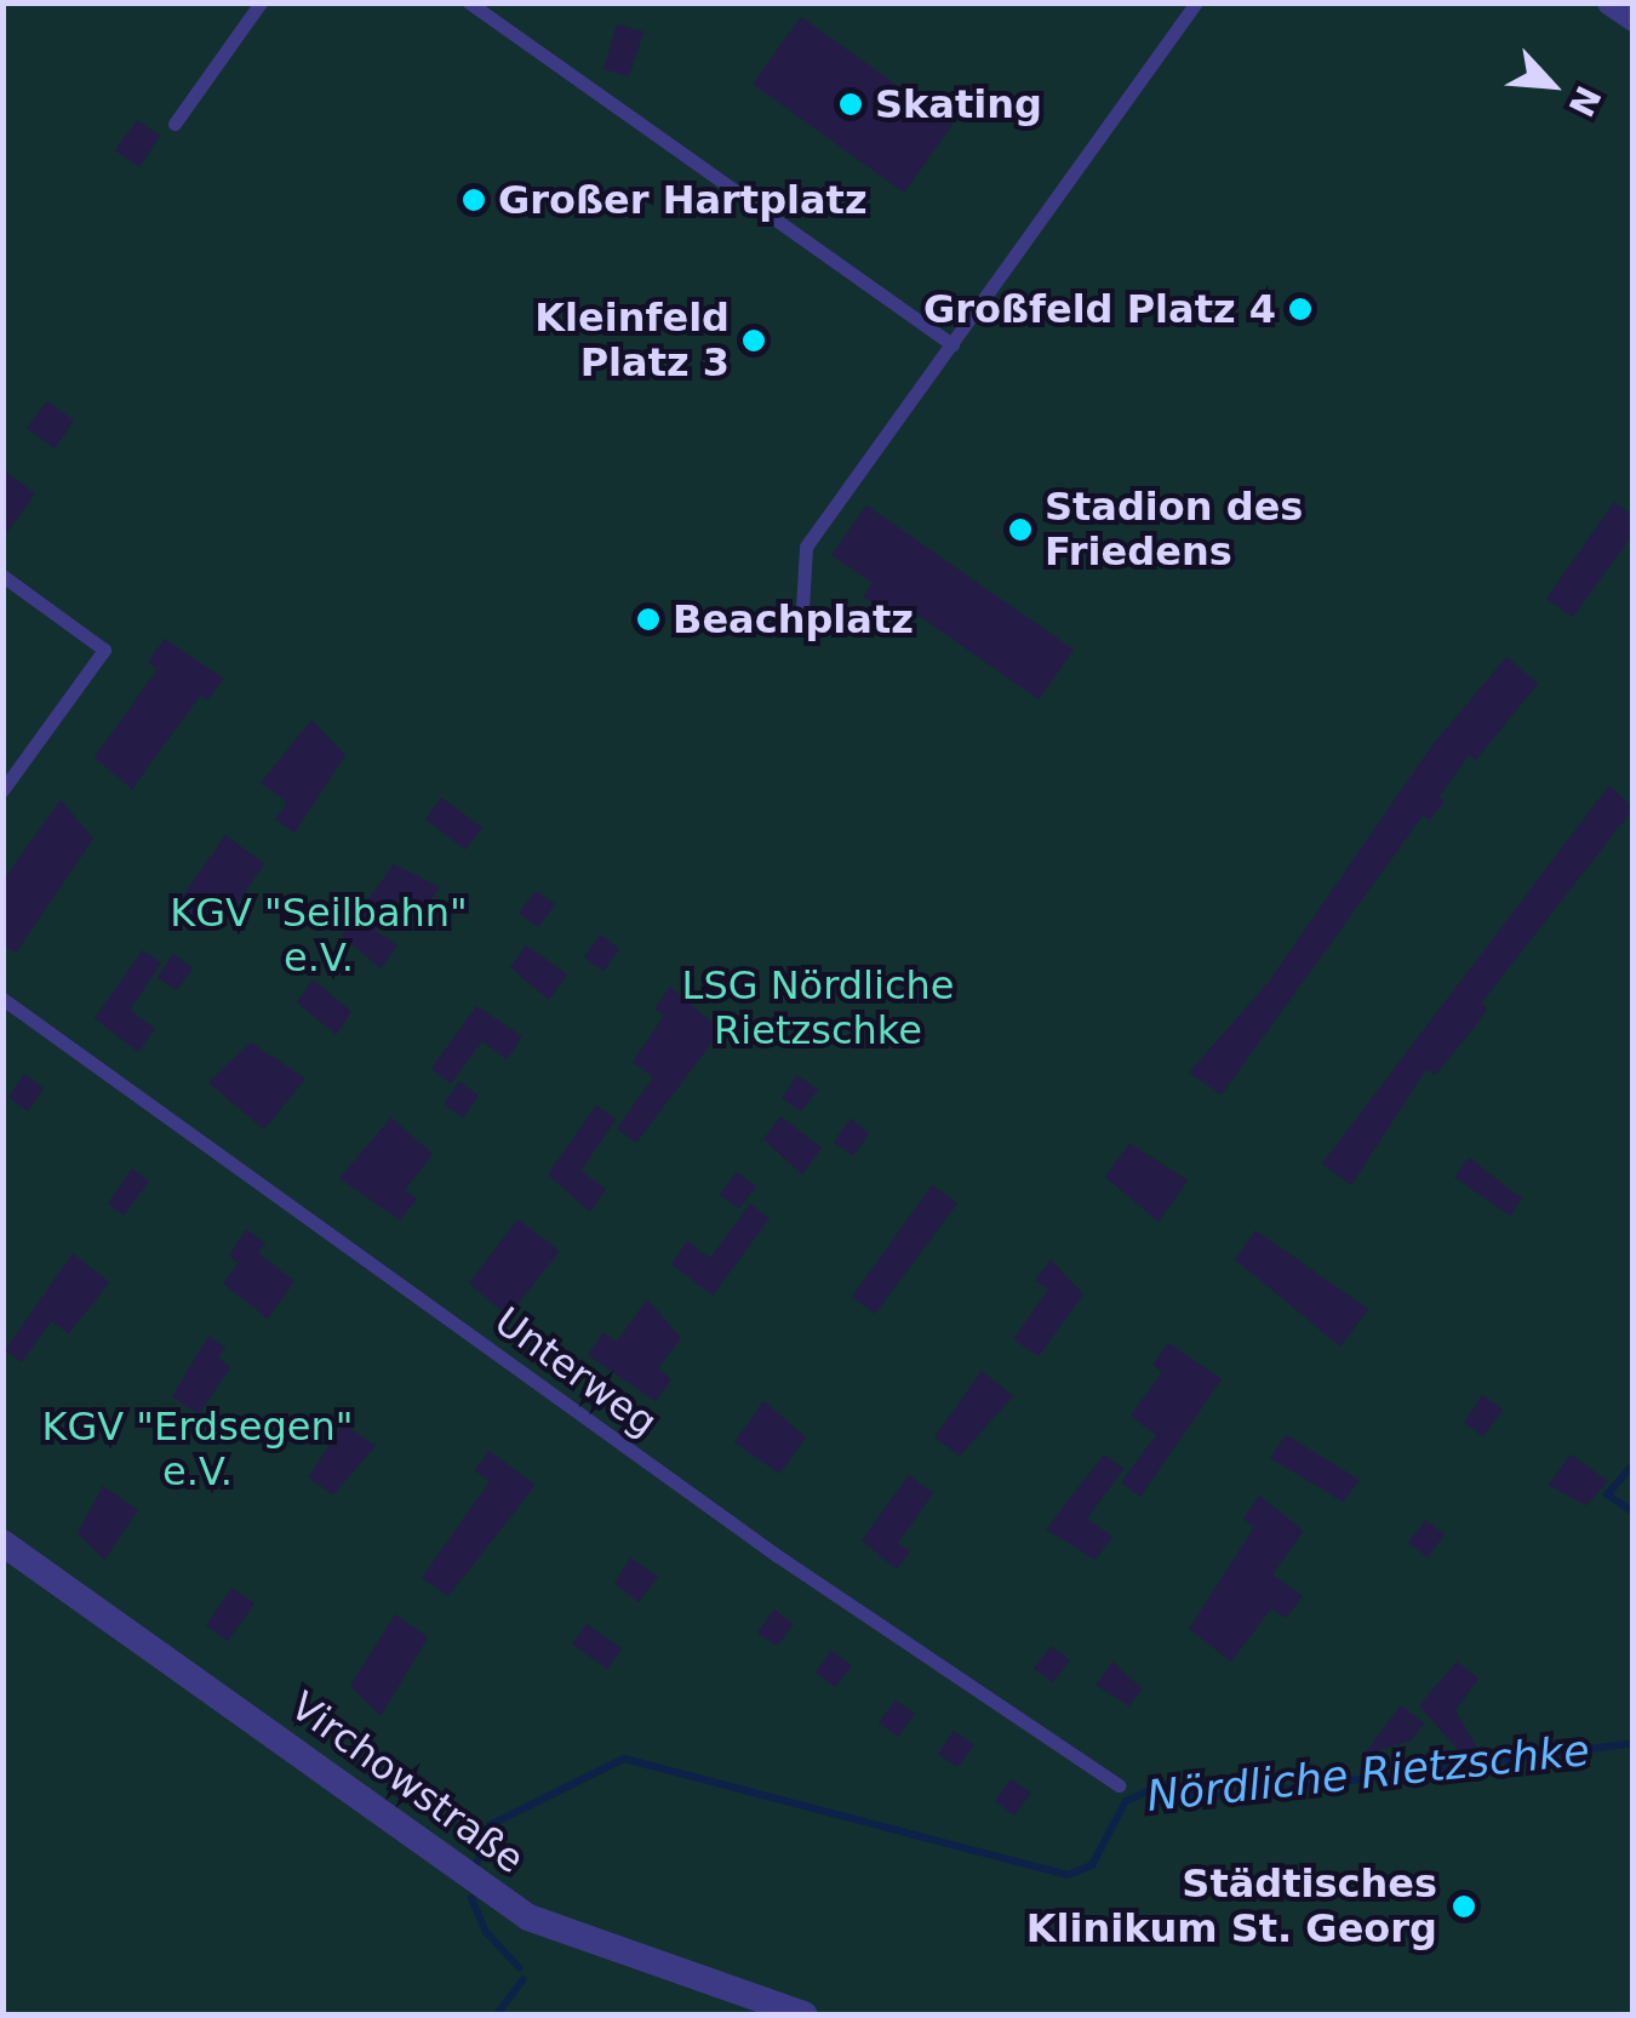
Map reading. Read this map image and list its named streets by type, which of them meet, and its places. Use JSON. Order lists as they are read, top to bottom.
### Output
{
  "streets": {
    "street": ["Virchowstraße"],
    "lane": ["Unterweg"]
  },
  "water": ["Nördliche Rietzschke"],
  "parks": ["KGV \"Seilbahn\" e.V.", "LSG Nördliche Rietzschke", "KGV \"Erdsegen\" e.V."],
  "places": [
    "Skating",
    "Großer Hartplatz",
    "Großfeld Platz 4",
    "Kleinfeld Platz 3",
    "Stadion des Friedens",
    "Beachplatz",
    "Städtisches Klinikum St. Georg"
  ],
  "north": "bottom right"
}
